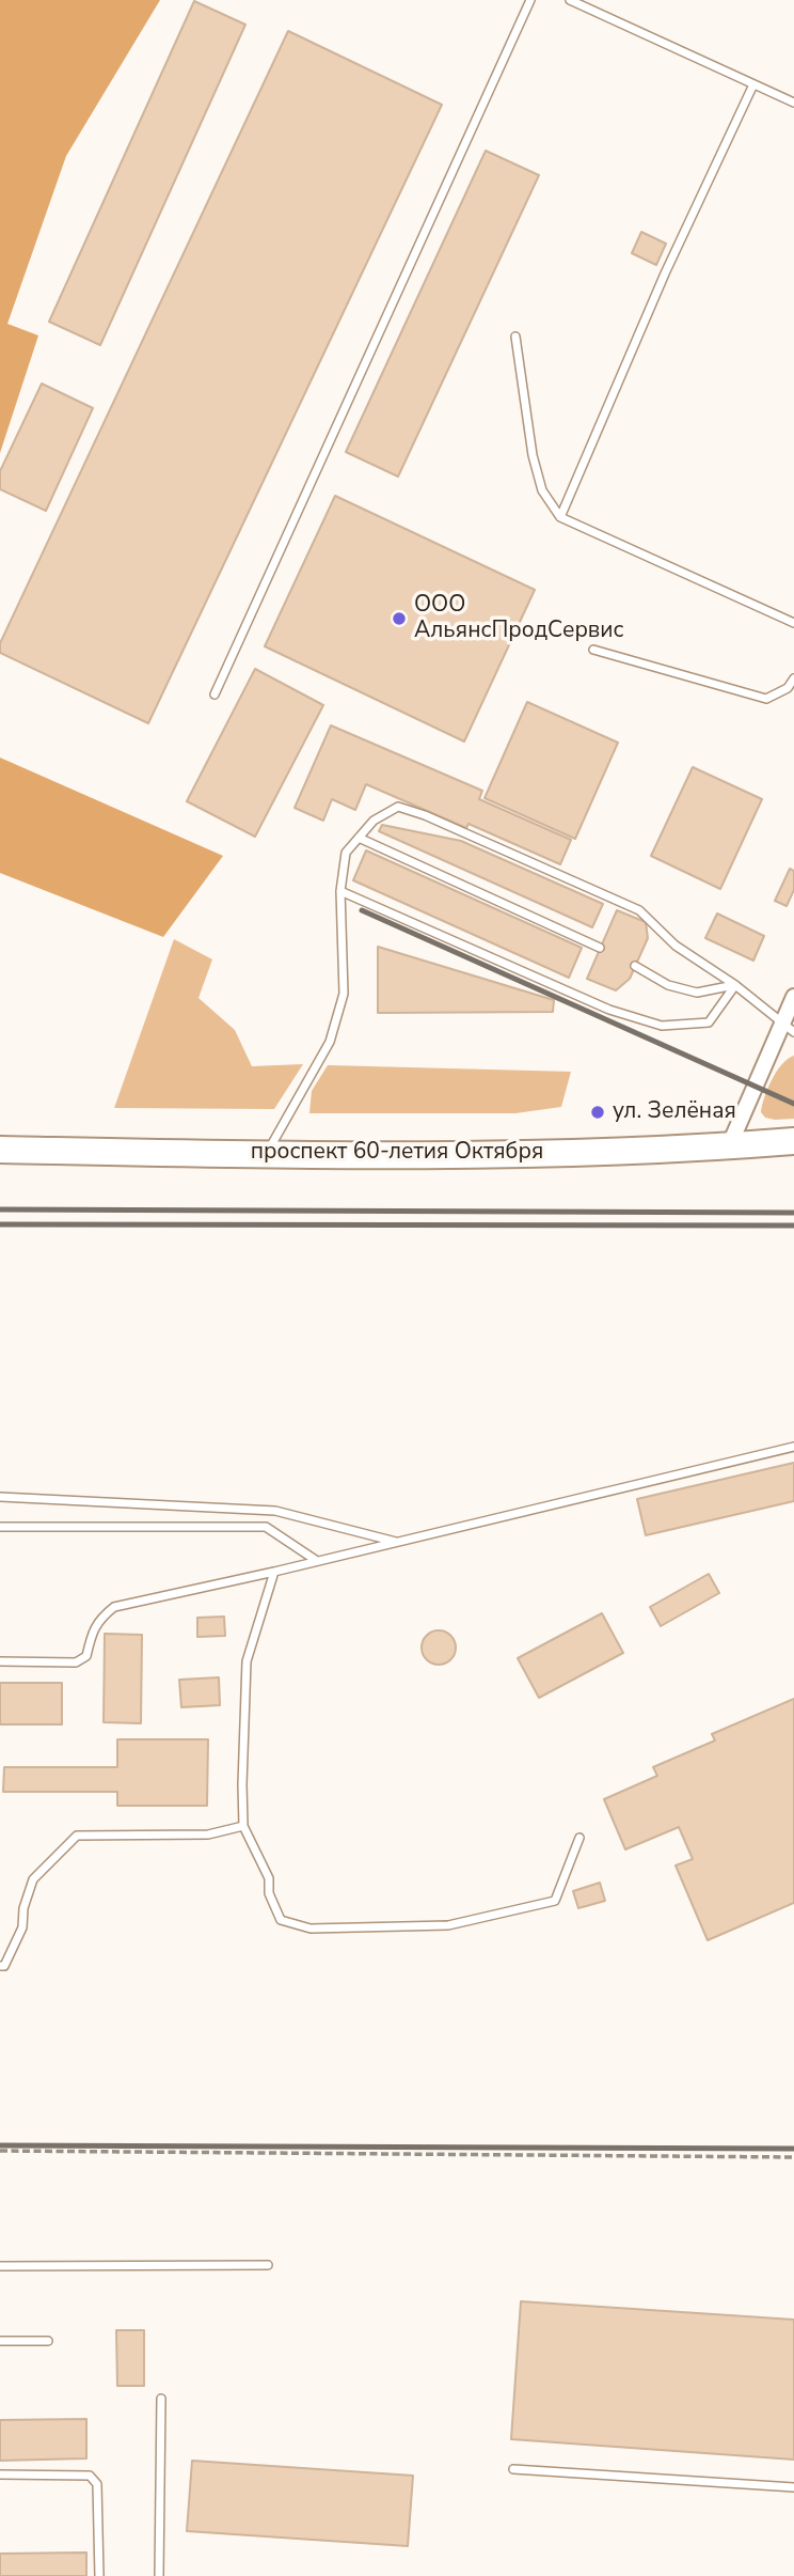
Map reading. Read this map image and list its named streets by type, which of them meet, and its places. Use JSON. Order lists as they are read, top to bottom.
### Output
{
  "streets": {
    "highway": ["проспект 60-летия Октября"]
  },
  "places": ["ООО АльянсПродСервис", "ул. Зелёная"]
}
